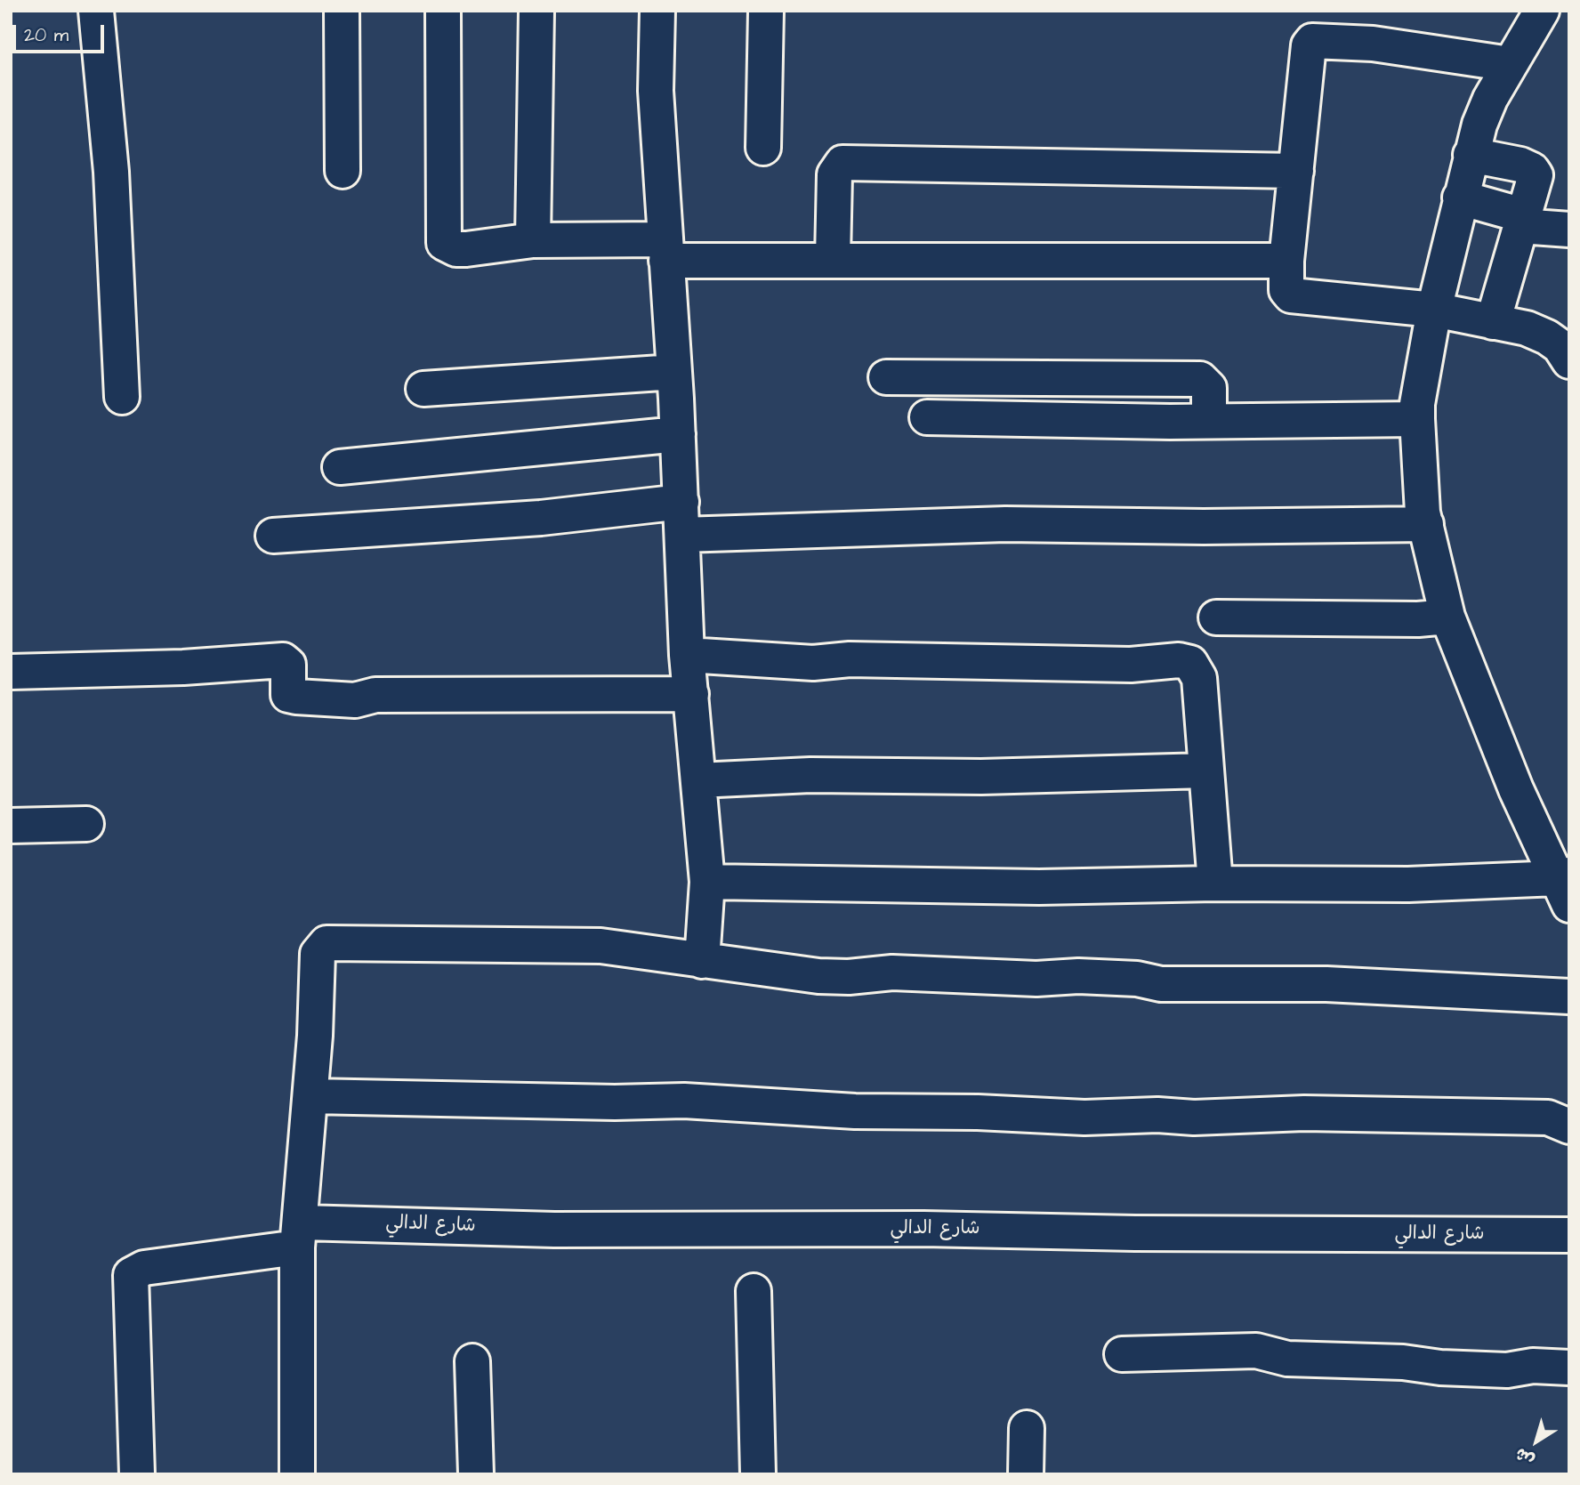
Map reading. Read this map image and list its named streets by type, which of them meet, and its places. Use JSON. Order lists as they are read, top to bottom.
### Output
{
  "streets": {
    "street": ["شارع الدالي"]
  },
  "scale_bar": "20 m",
  "north": "bottom left"
}
